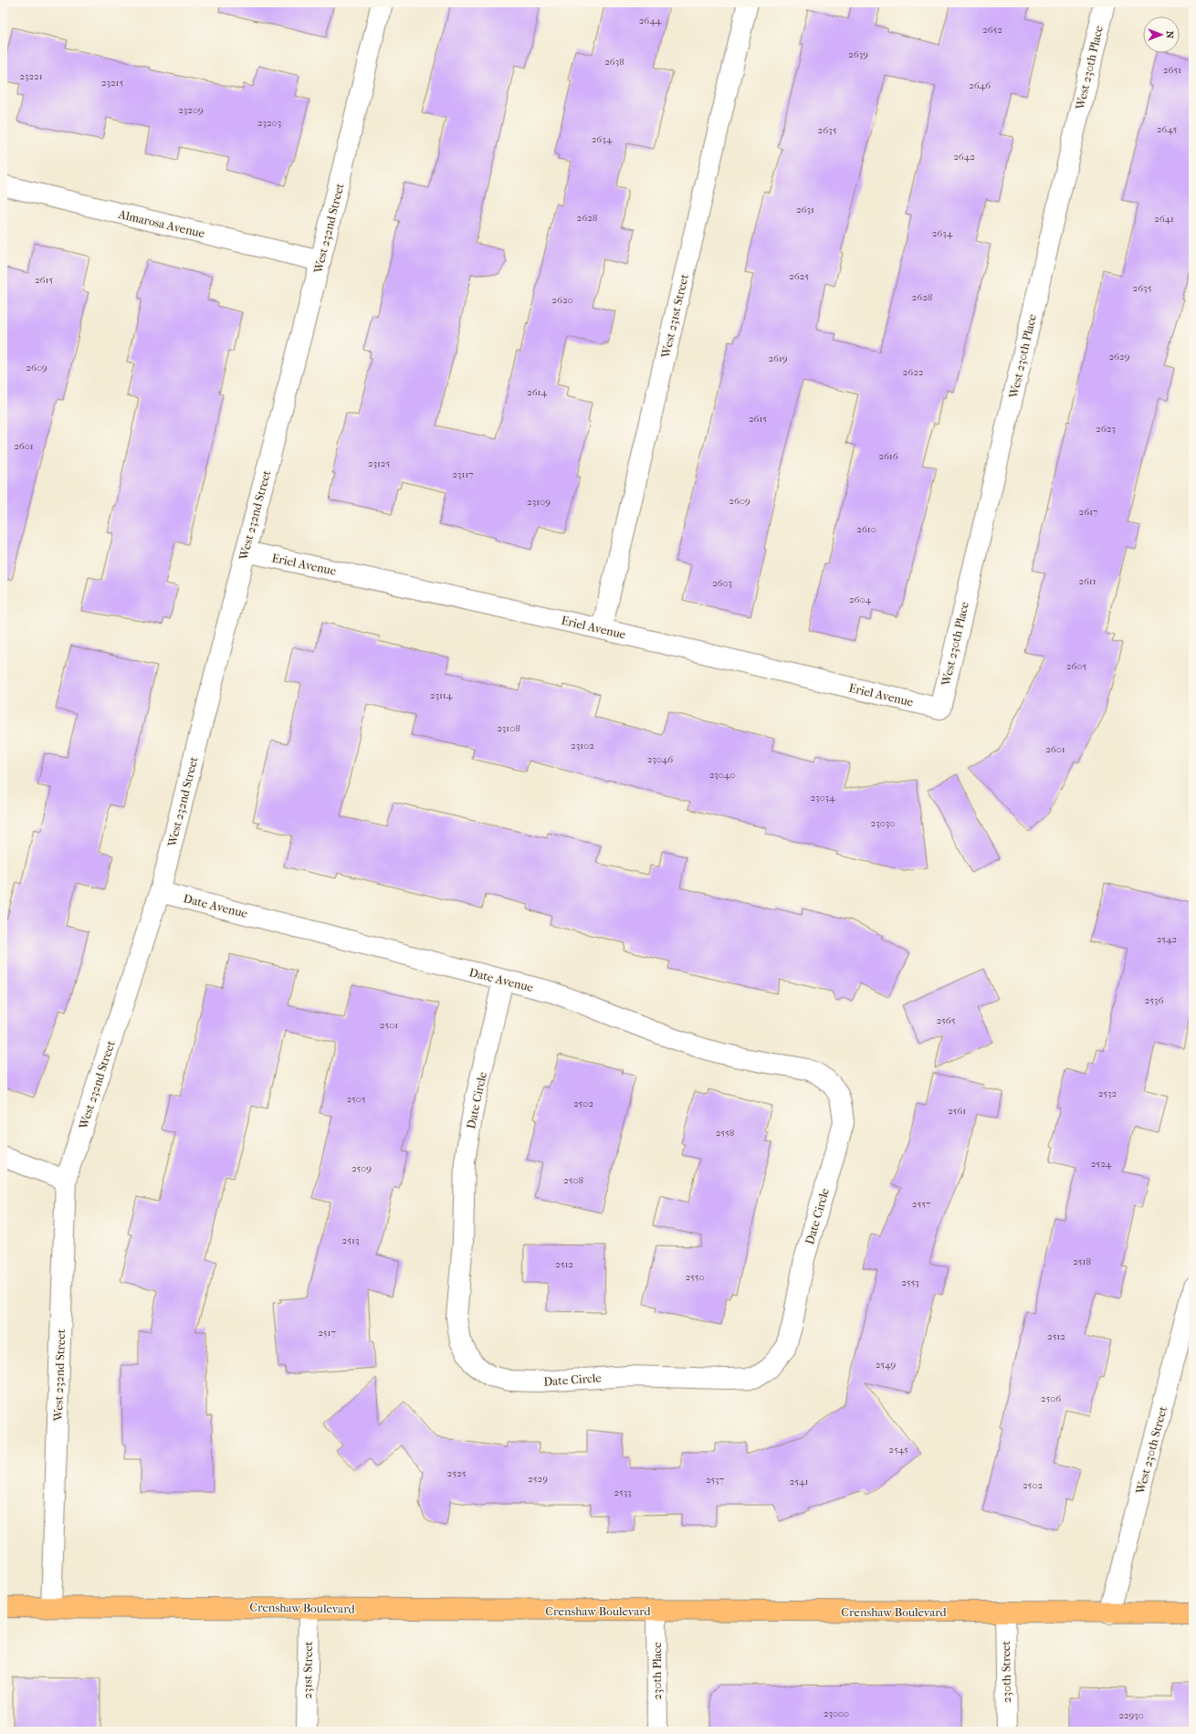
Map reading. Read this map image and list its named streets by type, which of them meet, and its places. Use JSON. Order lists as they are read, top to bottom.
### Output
{
  "streets": {
    "main road": ["Crenshaw Boulevard"],
    "street": [
      "West 230th Place",
      "Almarosa Avenue",
      "West 232nd Street",
      "West 231st Street",
      "Eriel Avenue",
      "Date Avenue",
      "Date Circle",
      "West 230th Street",
      "231st Street",
      "230th Place",
      "230th Street"
    ]
  },
  "crossings": [
    ["West 230th Place", "Eriel Avenue"],
    ["Almarosa Avenue", "West 232nd Street"],
    ["West 232nd Street", "Eriel Avenue"],
    ["West 232nd Street", "Date Avenue"],
    ["West 232nd Street", "Crenshaw Boulevard"],
    ["West 231st Street", "Eriel Avenue"],
    ["Date Avenue", "Date Circle"],
    ["West 230th Street", "Crenshaw Boulevard"],
    ["Crenshaw Boulevard", "231st Street"],
    ["Crenshaw Boulevard", "230th Place"],
    ["Crenshaw Boulevard", "230th Street"]
  ],
  "house_numbers": [
    "2644",
    "2652",
    "2639",
    "2638",
    "2651",
    "23221",
    "23215",
    "2646",
    "23209",
    "23203",
    "2645",
    "2635",
    "2634",
    "2642",
    "2631",
    "2628",
    "2641",
    "2634",
    "2625",
    "2615",
    "2635",
    "2628",
    "2620",
    "2629",
    "2619",
    "2609",
    "2622",
    "2614",
    "2615",
    "2623",
    "2601",
    "2616",
    "23125",
    "23117",
    "2609",
    "23109",
    "2617",
    "2610",
    "2611",
    "2603",
    "2604",
    "2605",
    "23114",
    "23108",
    "23102",
    "2601",
    "23046",
    "23040",
    "23034",
    "23030",
    "2542",
    "2536",
    "2565",
    "2501",
    "2532",
    "2505",
    "2502",
    "2561",
    "2558",
    "2524",
    "2509",
    "2508",
    "2557",
    "2513",
    "2518",
    "2512",
    "2550",
    "2553",
    "2517",
    "2512",
    "2549",
    "2506",
    "2545",
    "2525",
    "2529",
    "2537",
    "2541",
    "2502",
    "2533",
    "23000",
    "22930"
  ],
  "north": "right"
}
